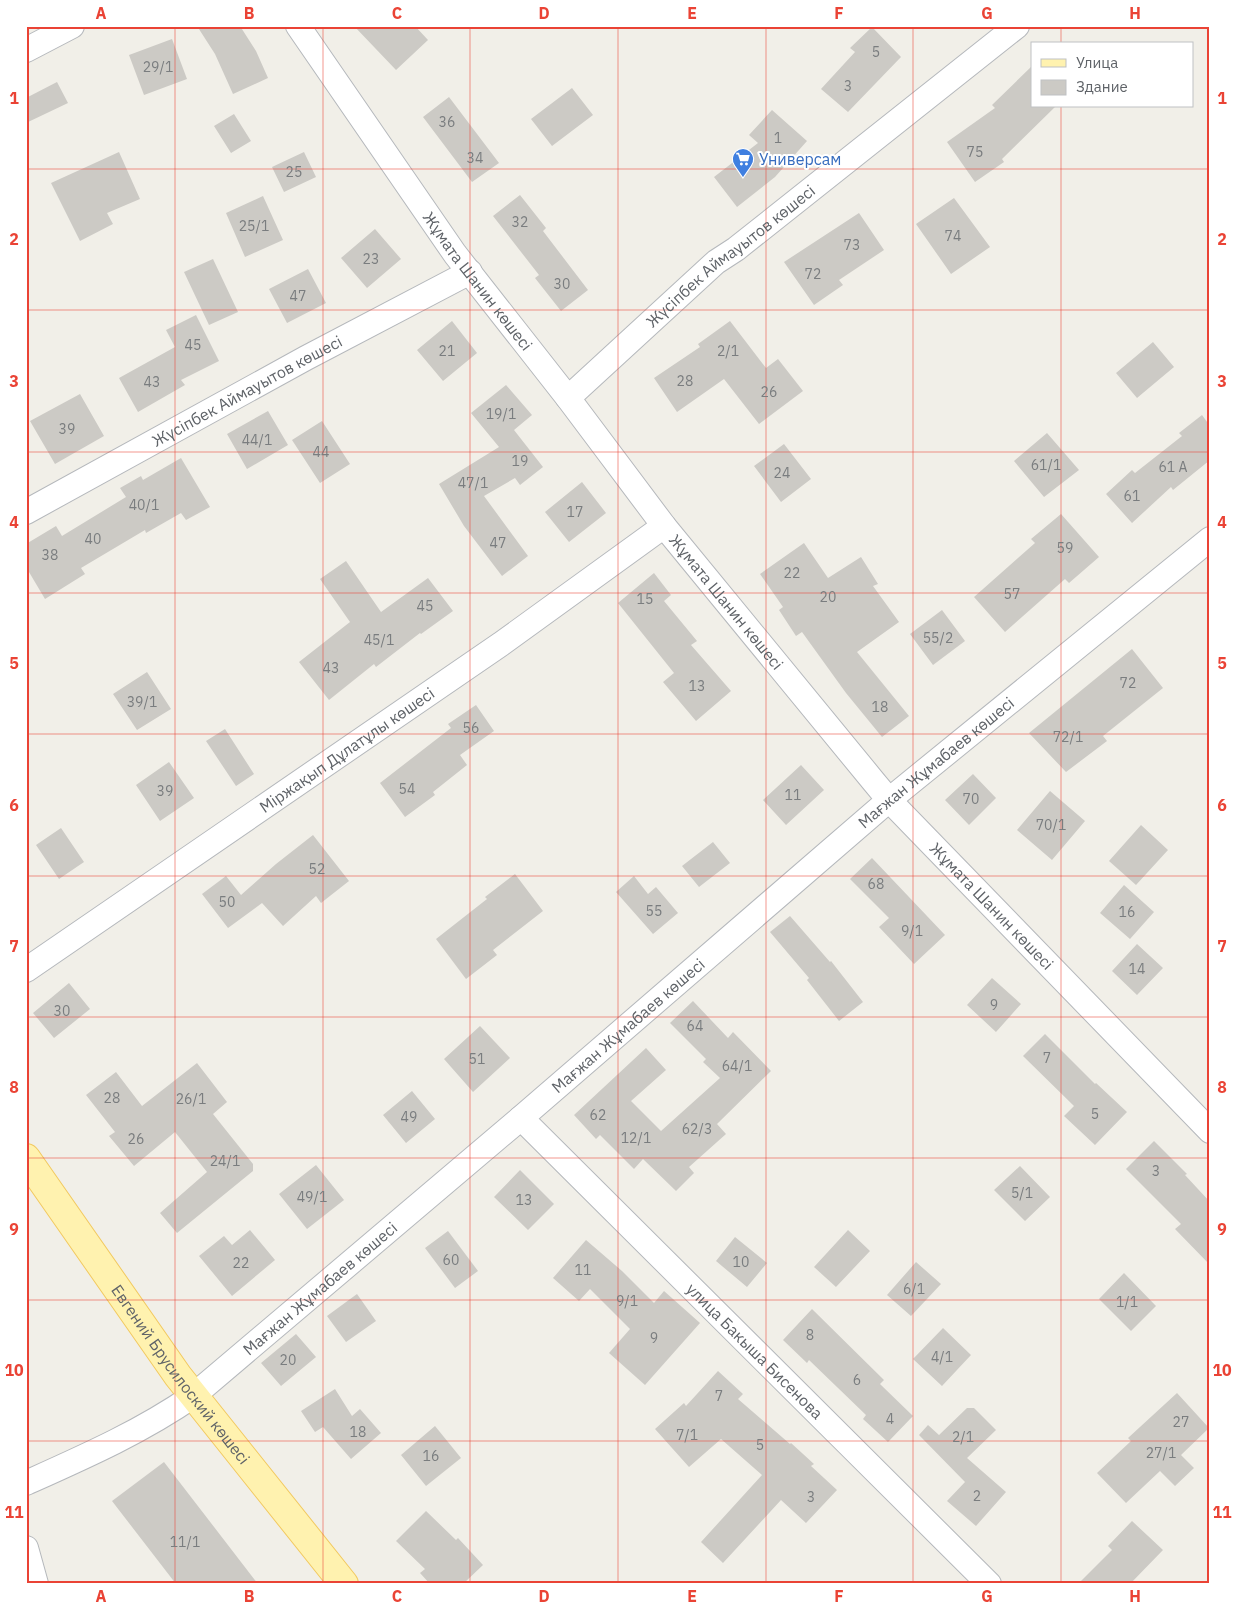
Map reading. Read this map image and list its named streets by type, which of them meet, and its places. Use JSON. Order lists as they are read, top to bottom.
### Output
{
  "streets": {
    "main road": ["Евгений Брусилоский көшесі"],
    "street": [
      "Жүсіпбек Аймауытов көшесі",
      "Жұмата Шанин көшесі",
      "Міржақып Дұлатұлы көшесі",
      "Мағжан Жұмабаев көшесі",
      "улица Бакыша Бисенова"
    ]
  },
  "crossings": [
    ["Жүсіпбек Аймауытов көшесі", "Жұмата Шанин көшесі"],
    ["Жұмата Шанин көшесі", "Міржақып Дұлатұлы көшесі"],
    ["Жұмата Шанин көшесі", "Мағжан Жұмабаев көшесі"],
    ["Мағжан Жұмабаев көшесі", "улица Бакыша Бисенова"],
    ["Мағжан Жұмабаев көшесі", "Евгений Брусилоский көшесі"]
  ],
  "places": {
    "supermarket": ["Универсам"]
  },
  "house_numbers": [
    "5",
    "29/1",
    "3",
    "36",
    "1",
    "75",
    "34",
    "25",
    "32",
    "25/1",
    "74",
    "73",
    "23",
    "72",
    "30",
    "47",
    "45",
    "21",
    "2/1",
    "28",
    "43",
    "26",
    "19/1",
    "39",
    "44/1",
    "44",
    "19",
    "61/1",
    "61 А",
    "24",
    "47/1",
    "61",
    "40/1",
    "17",
    "40",
    "47",
    "59",
    "38",
    "22",
    "57",
    "20",
    "15",
    "45",
    "55/2",
    "45/1",
    "43",
    "72",
    "13",
    "39/1",
    "18",
    "56",
    "72/1",
    "54",
    "39",
    "11",
    "70",
    "70/1",
    "52",
    "68",
    "50",
    "55",
    "16",
    "9/1",
    "14",
    "9",
    "30",
    "64",
    "7",
    "51",
    "64/1",
    "28",
    "26/1",
    "5",
    "62",
    "49",
    "62/3",
    "12/1",
    "26",
    "24/1",
    "3",
    "5/1",
    "49/1",
    "13",
    "60",
    "10",
    "22",
    "11",
    "6/1",
    "9/1",
    "1/1",
    "8",
    "9",
    "4/1",
    "20",
    "6",
    "7",
    "4",
    "27",
    "18",
    "7/1",
    "2/1",
    "5",
    "27/1",
    "16",
    "2",
    "3",
    "11/1"
  ],
  "legend": ["Улица", "Здание"],
  "grid": {
    "columns": [
      "A",
      "B",
      "C",
      "D",
      "E",
      "F",
      "G",
      "H"
    ],
    "rows": [
      "1",
      "2",
      "3",
      "4",
      "5",
      "6",
      "7",
      "8",
      "9",
      "10",
      "11"
    ]
  }
}
